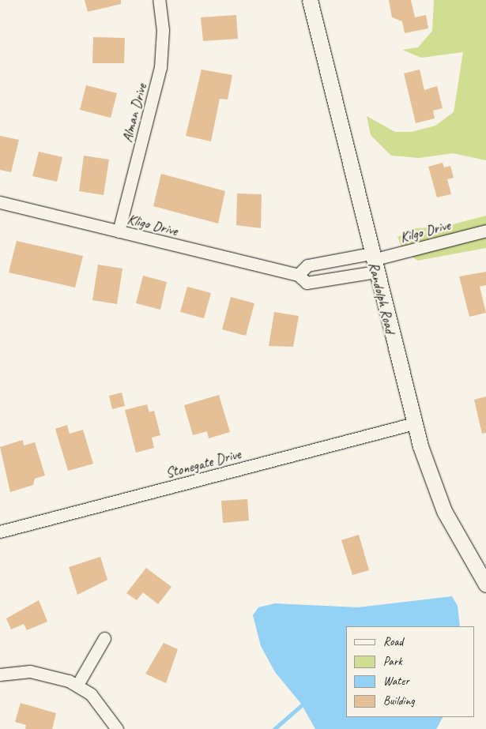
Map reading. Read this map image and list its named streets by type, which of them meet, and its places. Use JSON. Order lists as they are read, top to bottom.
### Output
{
  "streets": {
    "street": [
      "Alman Drive",
      "Kligo Drive",
      "Kilgo Drive",
      "Randolph Road",
      "Stonegate Drive"
    ]
  },
  "crossings": [
    ["Alman Drive", "Kligo Drive"],
    ["Kligo Drive", "Kilgo Drive"],
    ["Kligo Drive", "Randolph Road"],
    ["Kilgo Drive", "Randolph Road"],
    ["Randolph Road", "Stonegate Drive"]
  ],
  "legend": [
    "Road",
    "Park",
    "Water",
    "Building"
  ]
}
